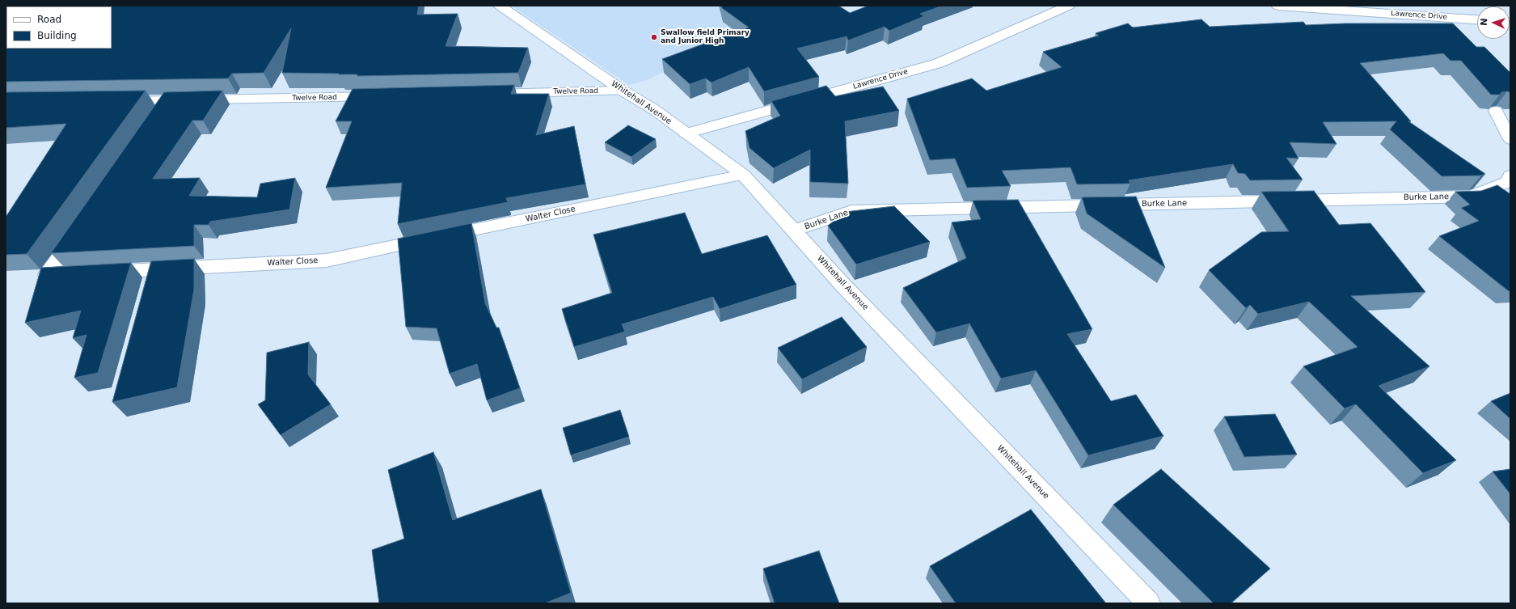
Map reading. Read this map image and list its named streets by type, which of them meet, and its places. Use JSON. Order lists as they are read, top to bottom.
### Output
{
  "streets": {
    "street": [
      "Lawrence Drive",
      "Twelve Road",
      "Whitehall Avenue",
      "Burke Lane",
      "Walter Close"
    ]
  },
  "crossings": [
    ["Lawrence Drive", "Whitehall Avenue"],
    ["Twelve Road", "Whitehall Avenue"],
    ["Whitehall Avenue", "Burke Lane"],
    ["Whitehall Avenue", "Walter Close"]
  ],
  "places": ["Swallow field Primary and Junior High"],
  "legend": ["Road", "Building"],
  "north": "left"
}
